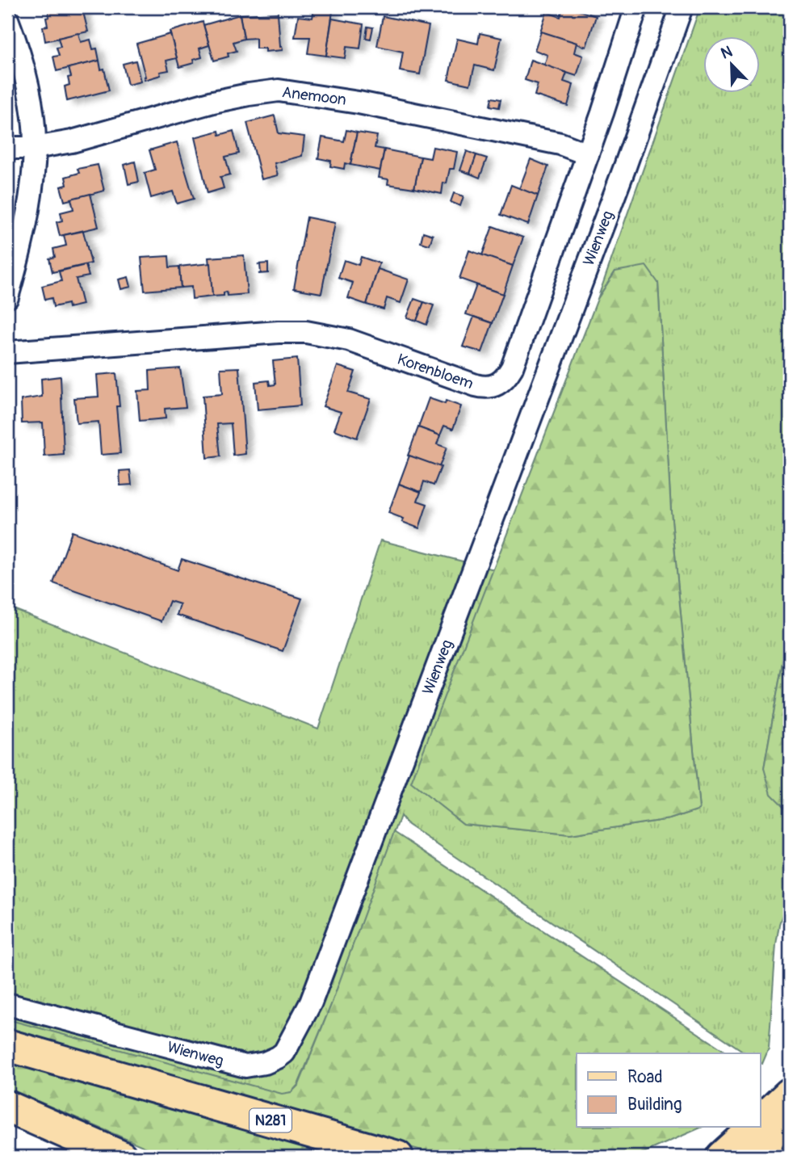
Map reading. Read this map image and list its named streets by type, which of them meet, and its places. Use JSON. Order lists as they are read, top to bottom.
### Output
{
  "streets": {
    "main road": ["N281"],
    "street": ["Anemoon", "Wienweg", "Korenbloem"]
  },
  "crossings": [
    ["Anemoon", "Korenbloem"]
  ],
  "legend": ["Road", "Building"],
  "north": "top left"
}
